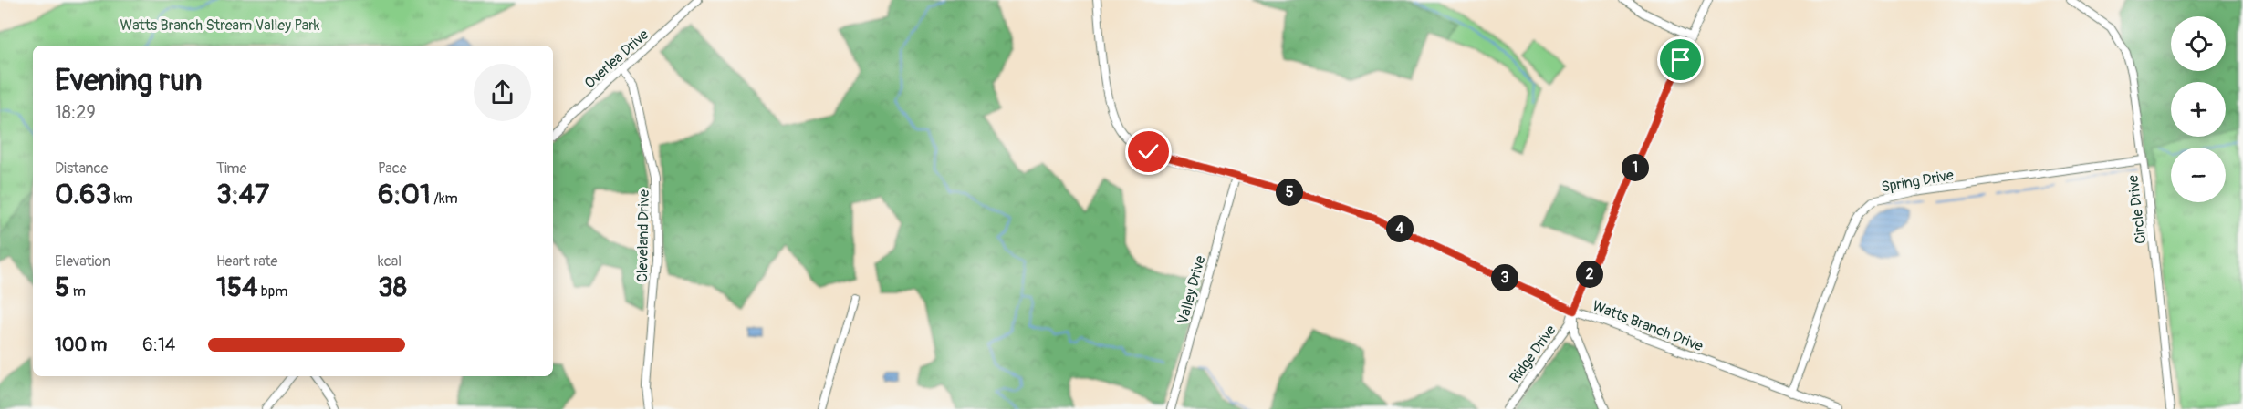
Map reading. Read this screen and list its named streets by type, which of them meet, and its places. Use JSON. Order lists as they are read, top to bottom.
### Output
{
  "streets": {
    "street": [
      "Overlea Drive",
      "Spring Drive",
      "Circle Drive",
      "Cleveland Drive",
      "Valley Drive",
      "Watts Branch Drive",
      "Ridge Drive"
    ]
  },
  "crossings": [
    ["Overlea Drive", "Cleveland Drive"],
    ["Spring Drive", "Circle Drive"],
    ["Spring Drive", "Watts Branch Drive"],
    ["Valley Drive", "Watts Branch Drive"],
    ["Watts Branch Drive", "Ridge Drive"]
  ],
  "parks": ["Watts Branch Stream Valley Park"],
  "page": {
    "map_buttons": ["+", "−"],
    "heading": ["Evening run", "18:29"],
    "stats": [
      ["Distance", "0.63 km"],
      ["Time", "3:47"],
      ["Pace", "6:01 /km"],
      ["Elevation", "5 m"],
      ["Heart rate", "154 bpm"],
      ["kcal", "38"]
    ],
    "pins": [
      "1",
      "5",
      "4",
      "2",
      "3"
    ],
    "list": [
      {
        "name": "100 m",
        "note": "6:14"
      }
    ]
  }
}
